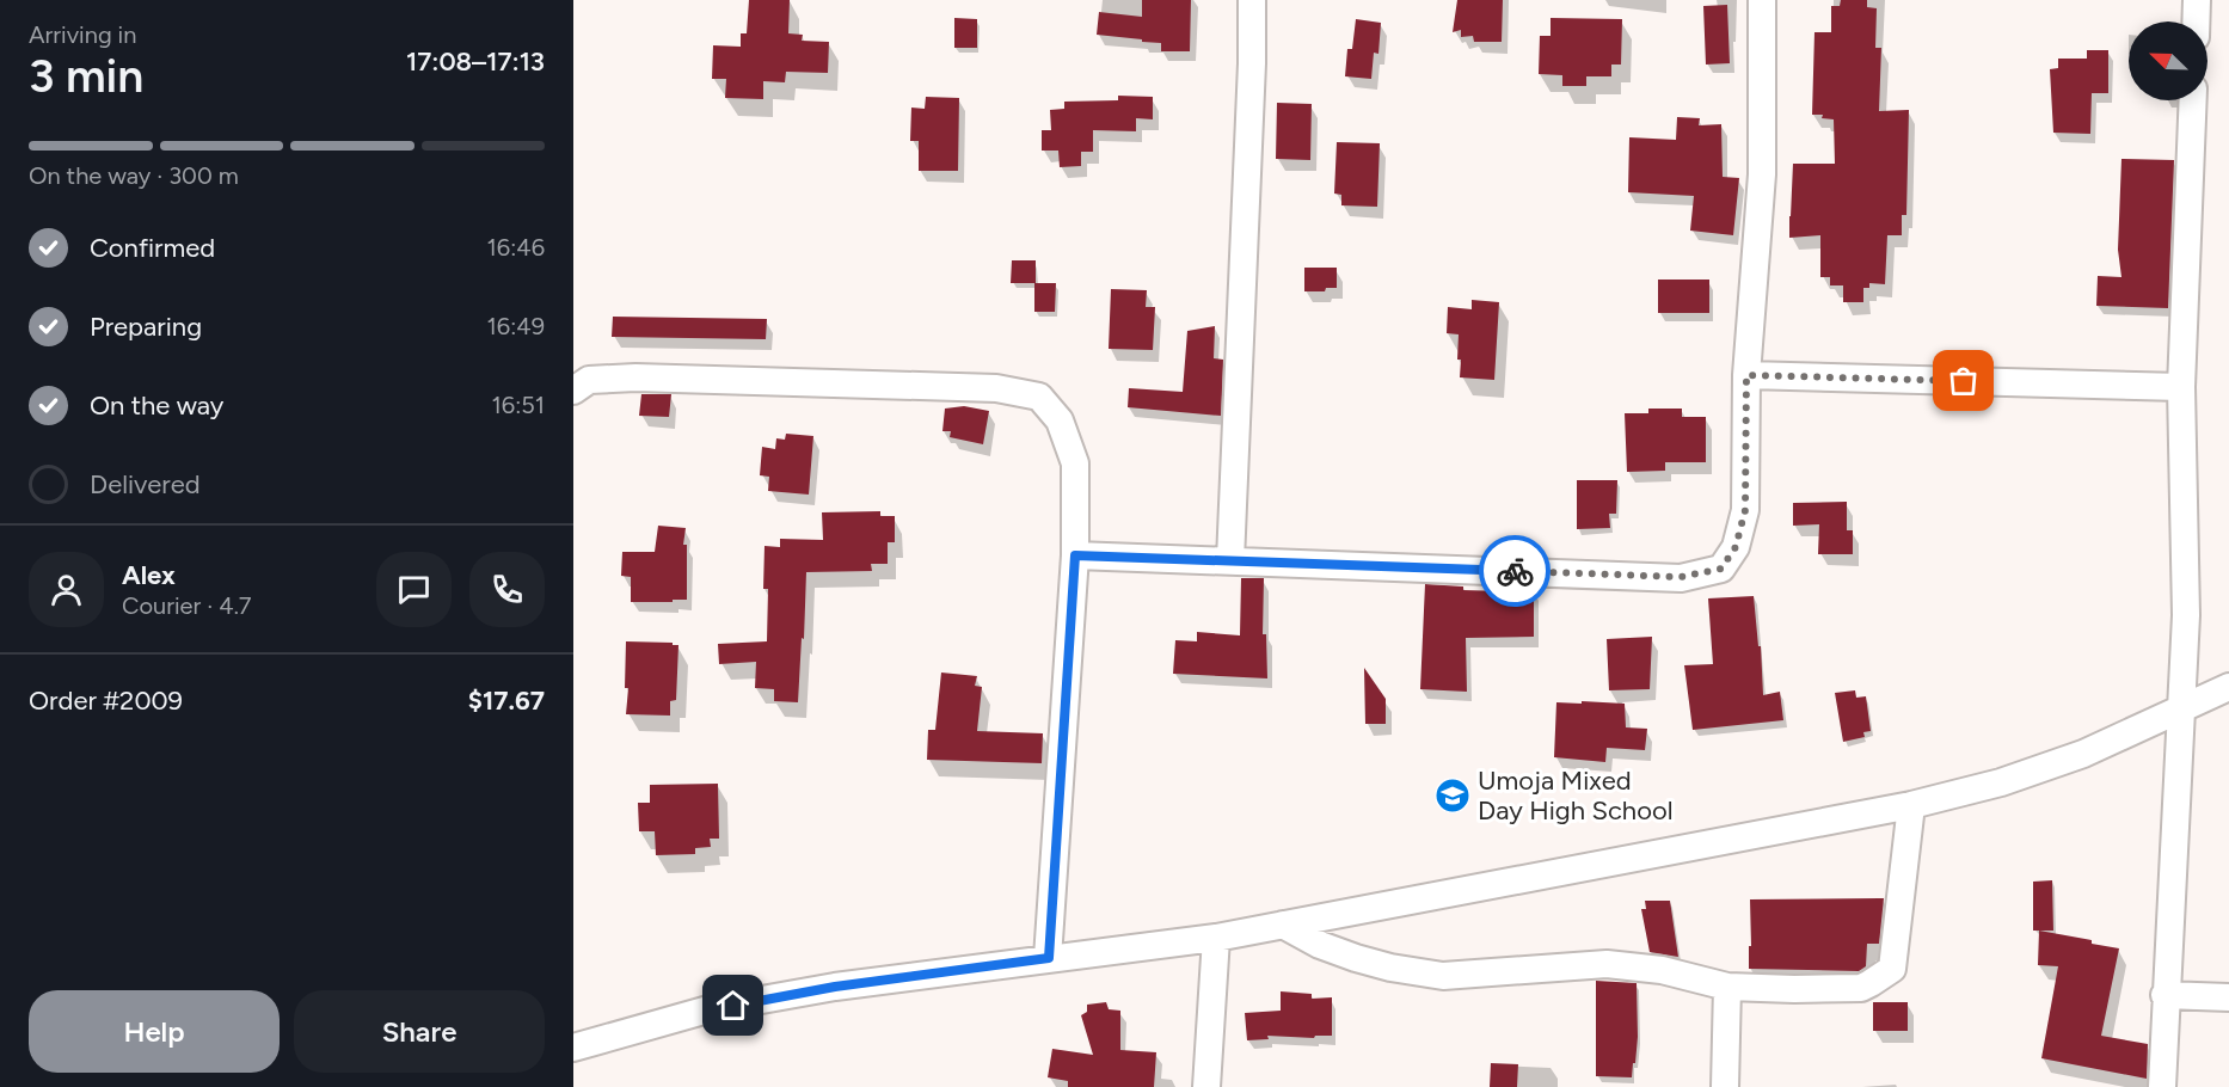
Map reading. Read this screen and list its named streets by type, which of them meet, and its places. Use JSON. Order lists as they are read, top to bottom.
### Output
{
  "places": {
    "school or university": ["Umoja Mixed Day High School"]
  },
  "north": "top left",
  "page": {
    "heading": ["3 min", "Arriving in", "17:08–17:13"],
    "panel": [
      "Alex",
      "Courier · 4.7",
      "Order #2009",
      "$17.67"
    ],
    "bar": "On the way · 300 m",
    "list": [
      ["Confirmed", "16:46"],
      ["Preparing", "16:49"],
      ["On the way", "16:51"],
      "Delivered"
    ],
    "buttons": ["Help", "Share"]
  }
}
